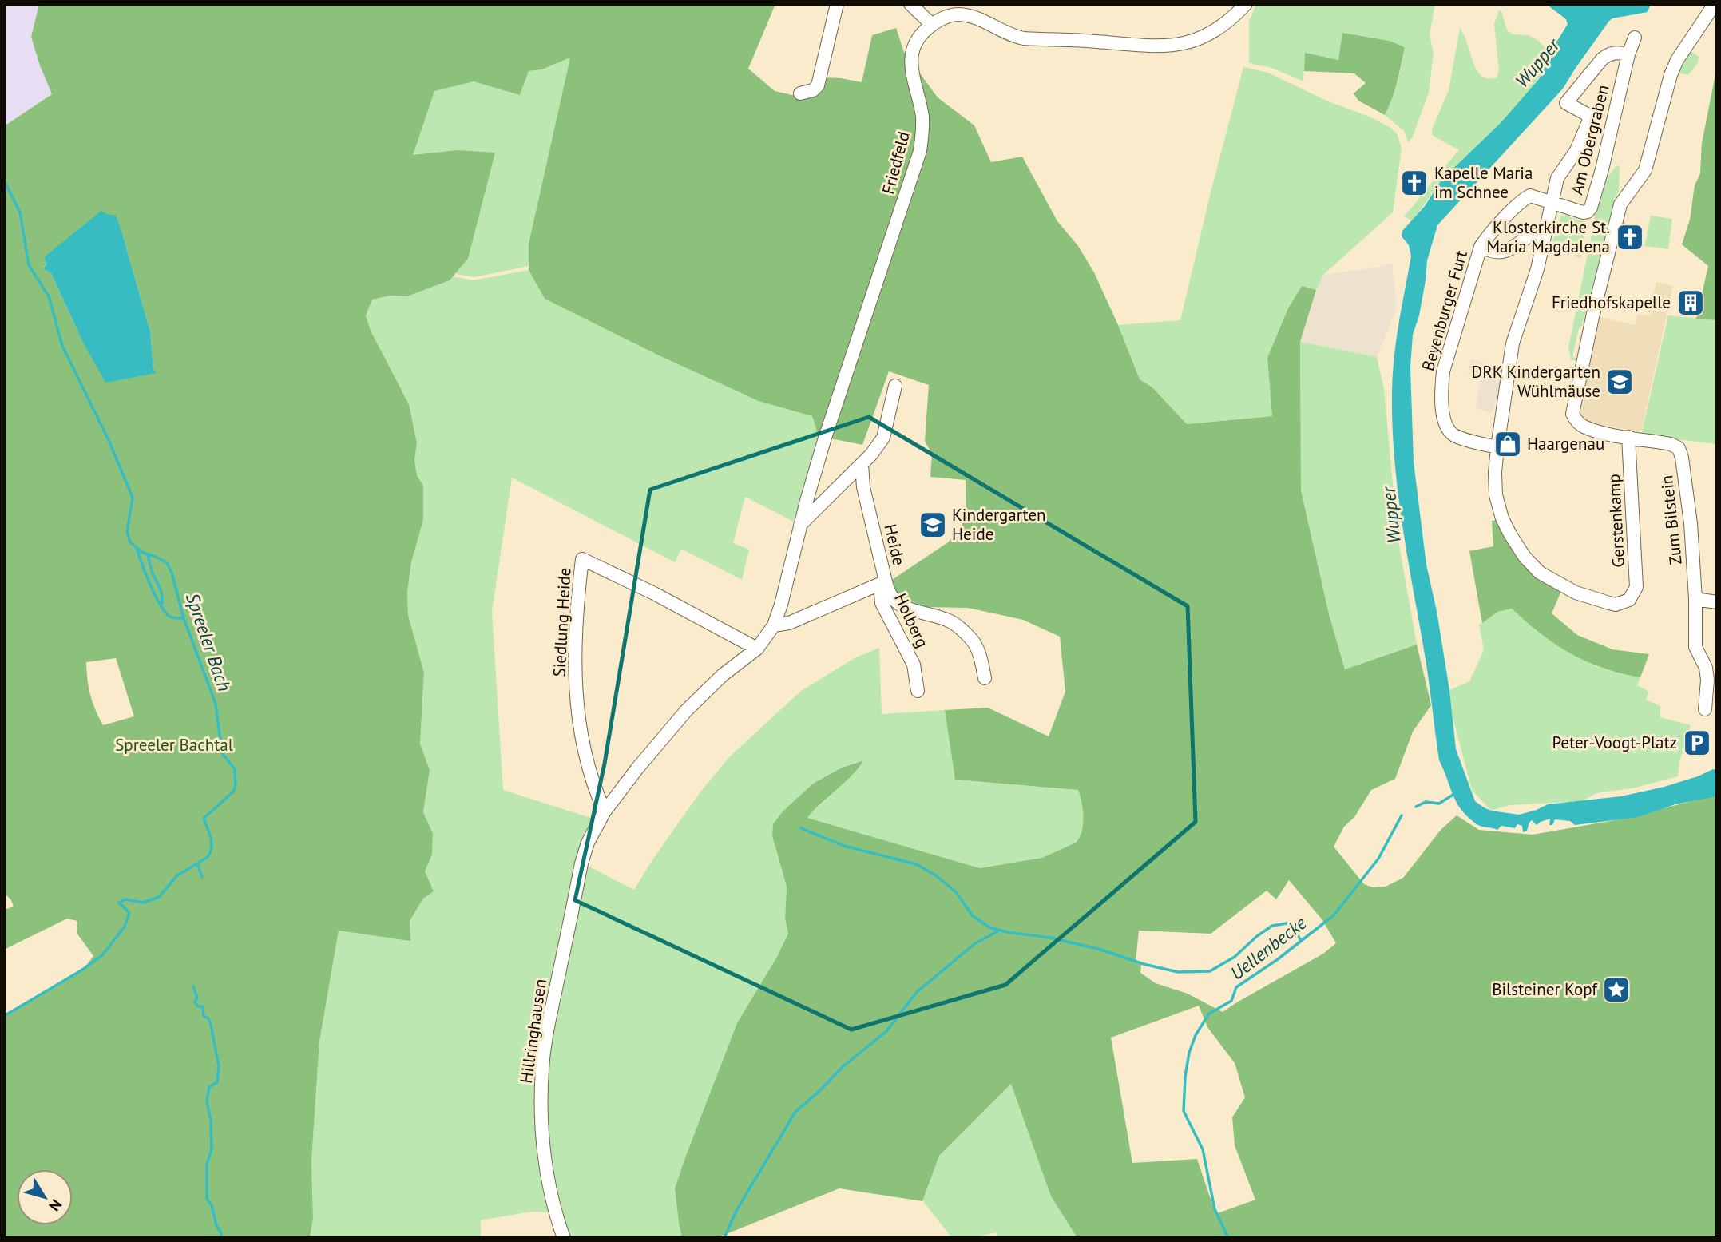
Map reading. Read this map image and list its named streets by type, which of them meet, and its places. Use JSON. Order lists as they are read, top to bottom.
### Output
{
  "streets": {
    "street": [
      "Am Obergraben",
      "Friedfeld",
      "Beyenburger Furt",
      "Zum Bilstein",
      "Gerstenkamp",
      "Heide",
      "Holberg",
      "Siedlung Heide",
      "Hillringhausen"
    ]
  },
  "crossings": [
    ["Am Obergraben", "Beyenburger Furt"],
    ["Beyenburger Furt", "Gerstenkamp"],
    ["Zum Bilstein", "Gerstenkamp"],
    ["Heide", "Holberg"],
    ["Siedlung Heide", "Hillringhausen"]
  ],
  "water": ["Wupper", "Spreeler Bach", "Uellenbecke"],
  "parks": ["Spreeler Bachtal"],
  "places": {
    "church": ["Kapelle Maria im Schnee", "Klosterkirche St. Maria Magdalena"],
    "building": ["Friedhofskapelle"],
    "school or university": ["DRK Kindergarten Wühlmäuse", "Kindergarten Heide"],
    "shop": ["Haargenau"],
    "parking": ["Peter-Voogt-Platz"],
    "place": ["Bilsteiner Kopf"]
  },
  "north": "bottom right"
}
